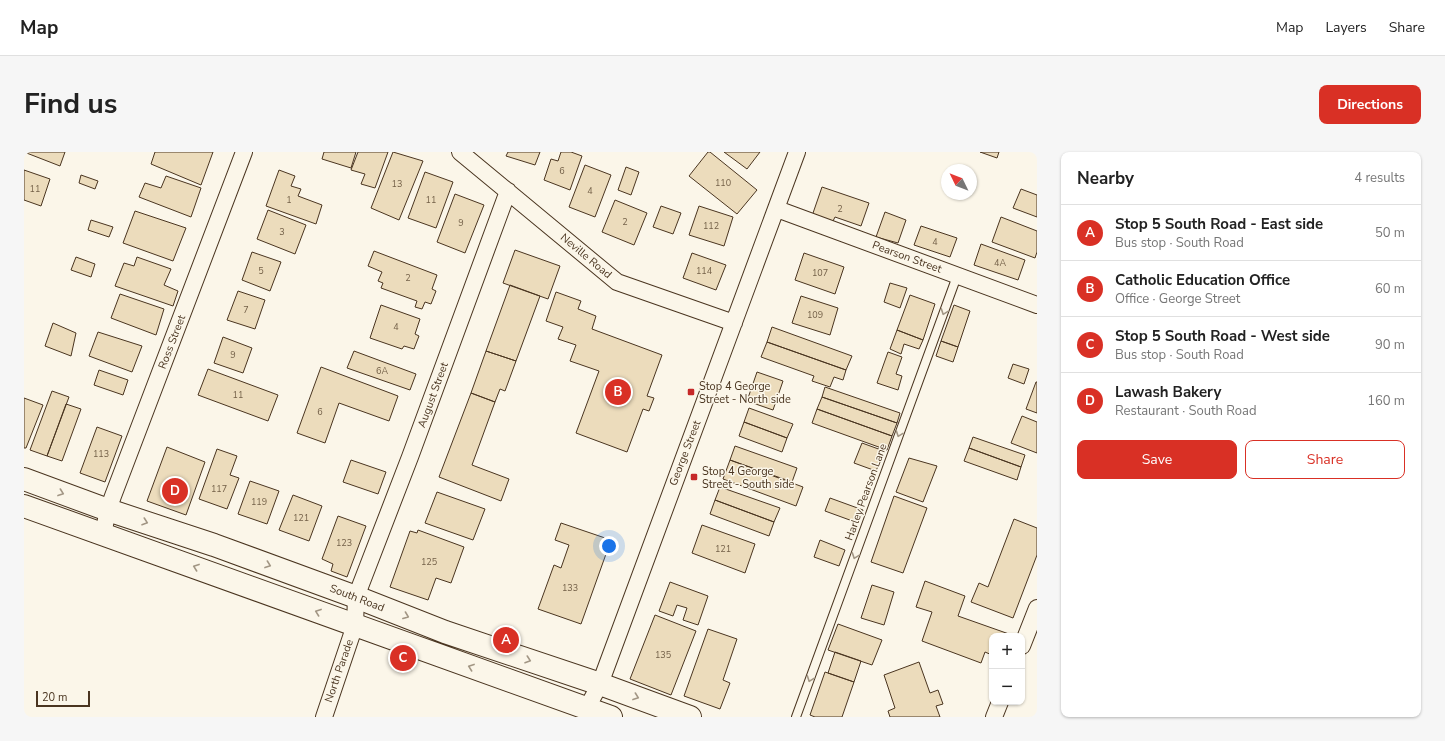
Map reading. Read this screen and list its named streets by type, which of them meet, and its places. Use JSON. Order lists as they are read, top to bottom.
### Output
{
  "streets": {
    "highway": ["South Road"],
    "street": [
      "Neville Road",
      "Pearson Street",
      "Ross Street",
      "August Street",
      "George Street",
      "North Parade"
    ],
    "lane": ["Harley Pearson Lane"]
  },
  "crossings": [
    ["Neville Road", "August Street"],
    ["Neville Road", "George Street"],
    ["Pearson Street", "George Street"],
    ["Pearson Street", "Harley Pearson Lane"],
    ["Ross Street", "South Road"],
    ["August Street", "South Road"],
    ["August Street", "North Parade"],
    ["George Street", "South Road"]
  ],
  "one_way": ["Harley Pearson Lane"],
  "places": {
    "transit": ["Stop 4 George Street - North side", "Stop 4 George Street - South side"]
  },
  "house_numbers": [
    "6",
    "110",
    "13",
    "11",
    "4",
    "1",
    "11",
    "2",
    "2",
    "9",
    "112",
    "3",
    "4",
    "4A",
    "5",
    "114",
    "107",
    "2",
    "7",
    "109",
    "4",
    "9",
    "6A",
    "11",
    "6",
    "113",
    "117",
    "119",
    "121",
    "123",
    "121",
    "125",
    "133",
    "135"
  ],
  "scale_bar": "20 m",
  "north": "top left",
  "page": {
    "header": "Map",
    "nav": ["Map", "Layers", "Share"],
    "title": "Find us",
    "buttons": [
      "Directions",
      ["Save", "Share"]
    ],
    "heading": ["Nearby", "4 results"],
    "list": [
      {
        "mark": "A",
        "name": "Stop 5 South Road - East side",
        "note": "Bus stop · South Road",
        "value": "50 m"
      },
      {
        "mark": "B",
        "name": "Catholic Education Office",
        "note": "Office · George Street",
        "value": "60 m"
      },
      {
        "mark": "C",
        "name": "Stop 5 South Road - West side",
        "note": "Bus stop · South Road",
        "value": "90 m"
      },
      {
        "mark": "D",
        "name": "Lawash Bakery",
        "note": "Restaurant · South Road",
        "value": "160 m"
      }
    ],
    "pins": [
      "B",
      "D",
      "A",
      "C"
    ],
    "map_buttons": ["+", "−"],
    "scale": "20 m"
  }
}
